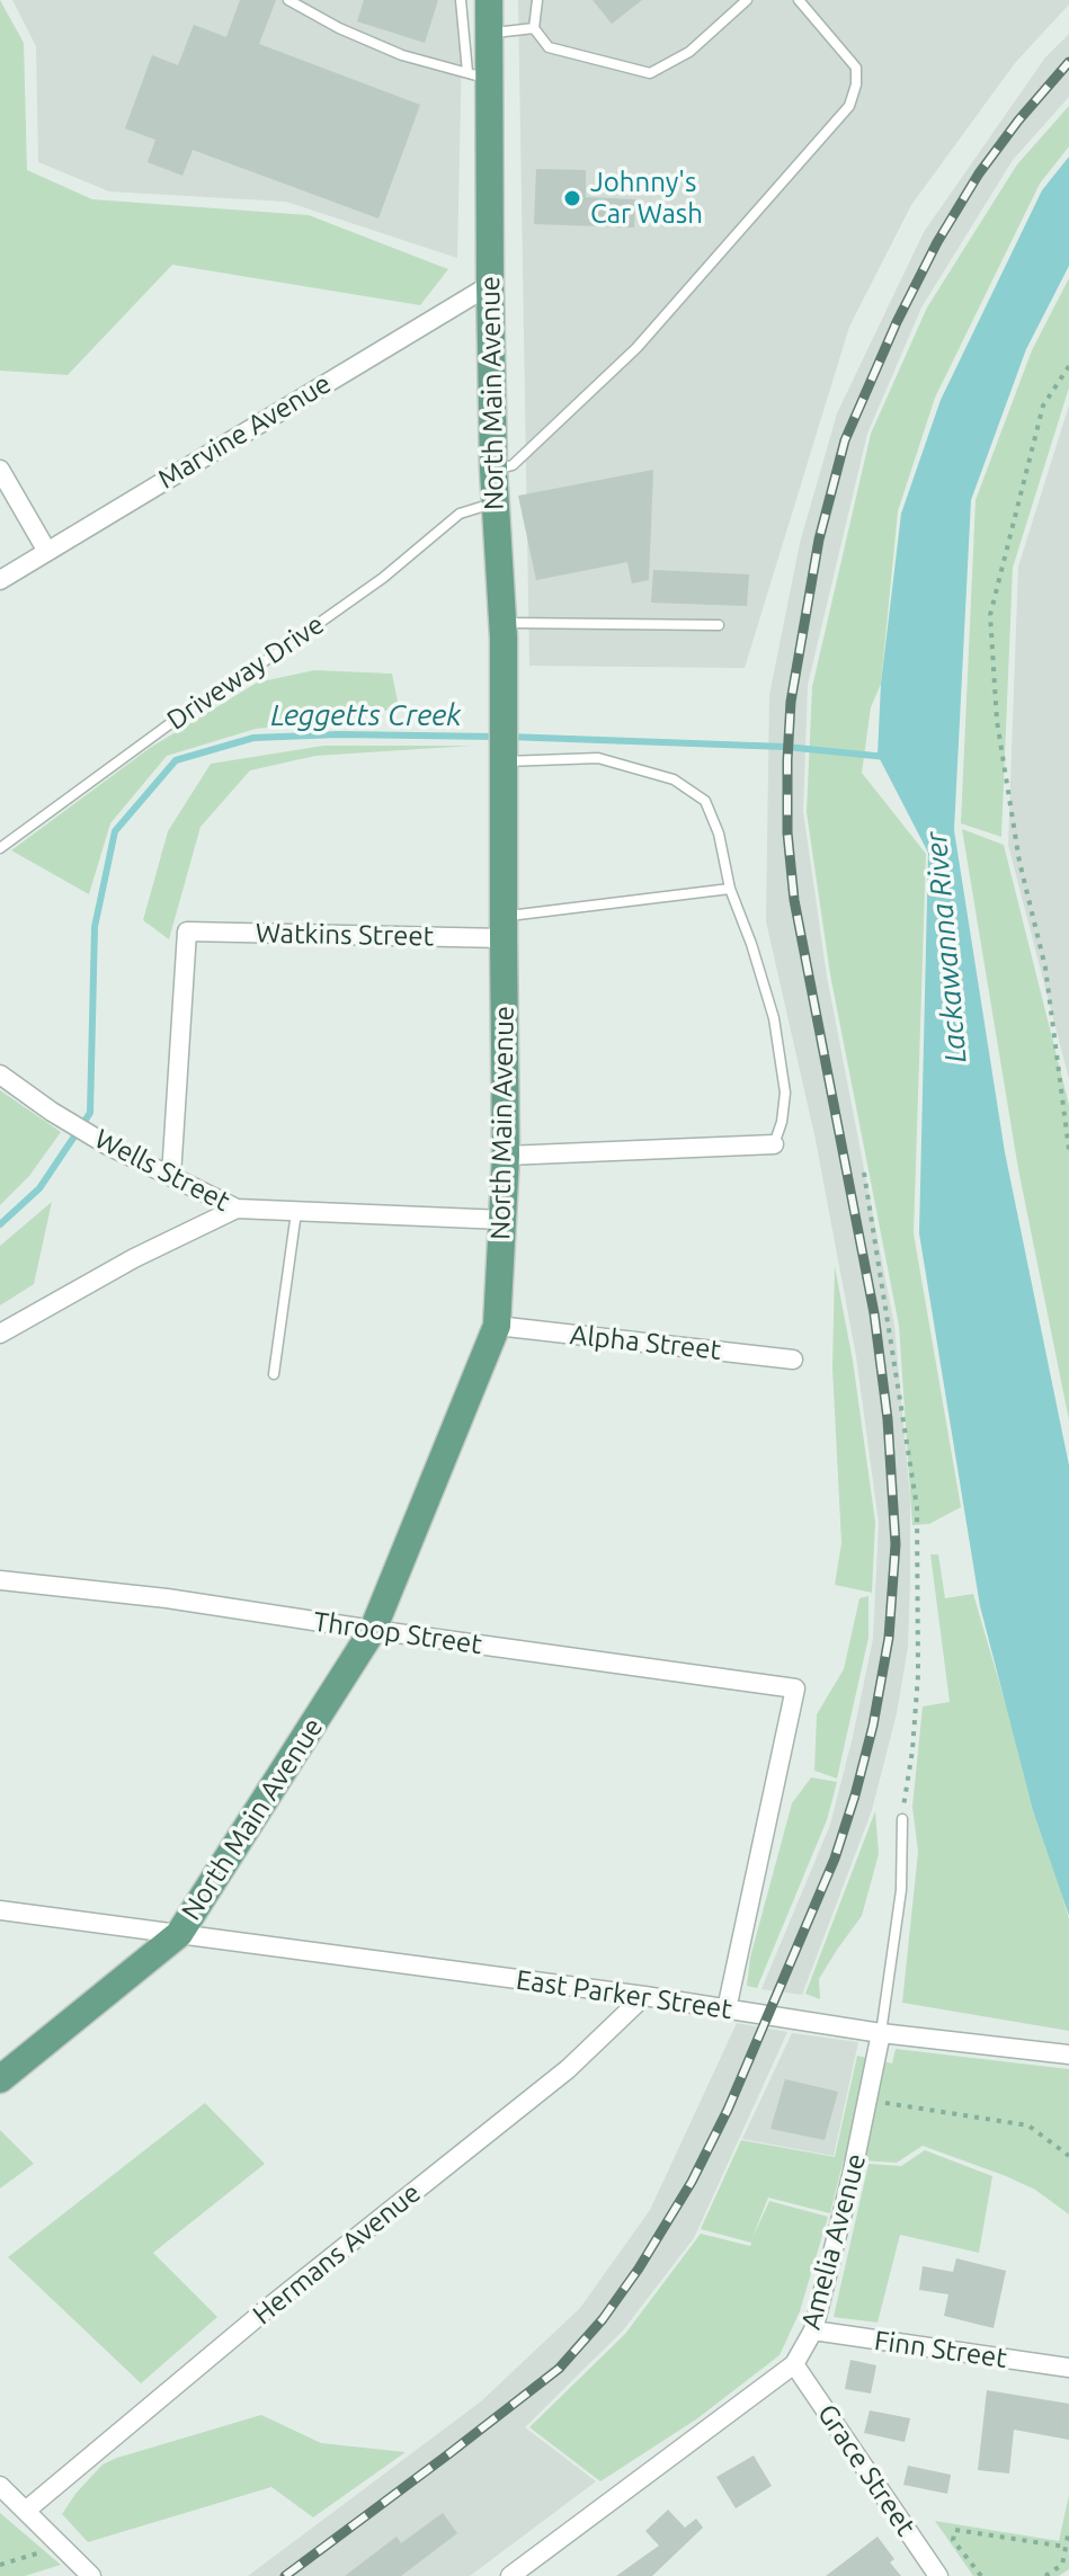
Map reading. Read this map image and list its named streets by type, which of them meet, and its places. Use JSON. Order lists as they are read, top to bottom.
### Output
{
  "streets": {
    "main road": ["North Main Avenue"],
    "street": [
      "Marvine Avenue",
      "Watkins Street",
      "Wells Street",
      "Alpha Street",
      "Throop Street",
      "East Parker Street",
      "Amelia Avenue",
      "Hermans Avenue",
      "Finn Street",
      "Grace Street"
    ],
    "lane": ["Driveway Drive"]
  },
  "crossings": [
    ["North Main Avenue", "Marvine Avenue"],
    ["North Main Avenue", "Driveway Drive"],
    ["North Main Avenue", "Watkins Street"],
    ["North Main Avenue", "Wells Street"],
    ["North Main Avenue", "Alpha Street"],
    ["North Main Avenue", "Throop Street"],
    ["North Main Avenue", "East Parker Street"],
    ["Watkins Street", "Wells Street"],
    ["Throop Street", "East Parker Street"],
    ["East Parker Street", "Amelia Avenue"],
    ["East Parker Street", "Hermans Avenue"],
    ["Amelia Avenue", "Finn Street"],
    ["Amelia Avenue", "Grace Street"]
  ],
  "water": ["Leggetts Creek", "Lackawanna River"],
  "places": ["Johnny's Car Wash"]
}
